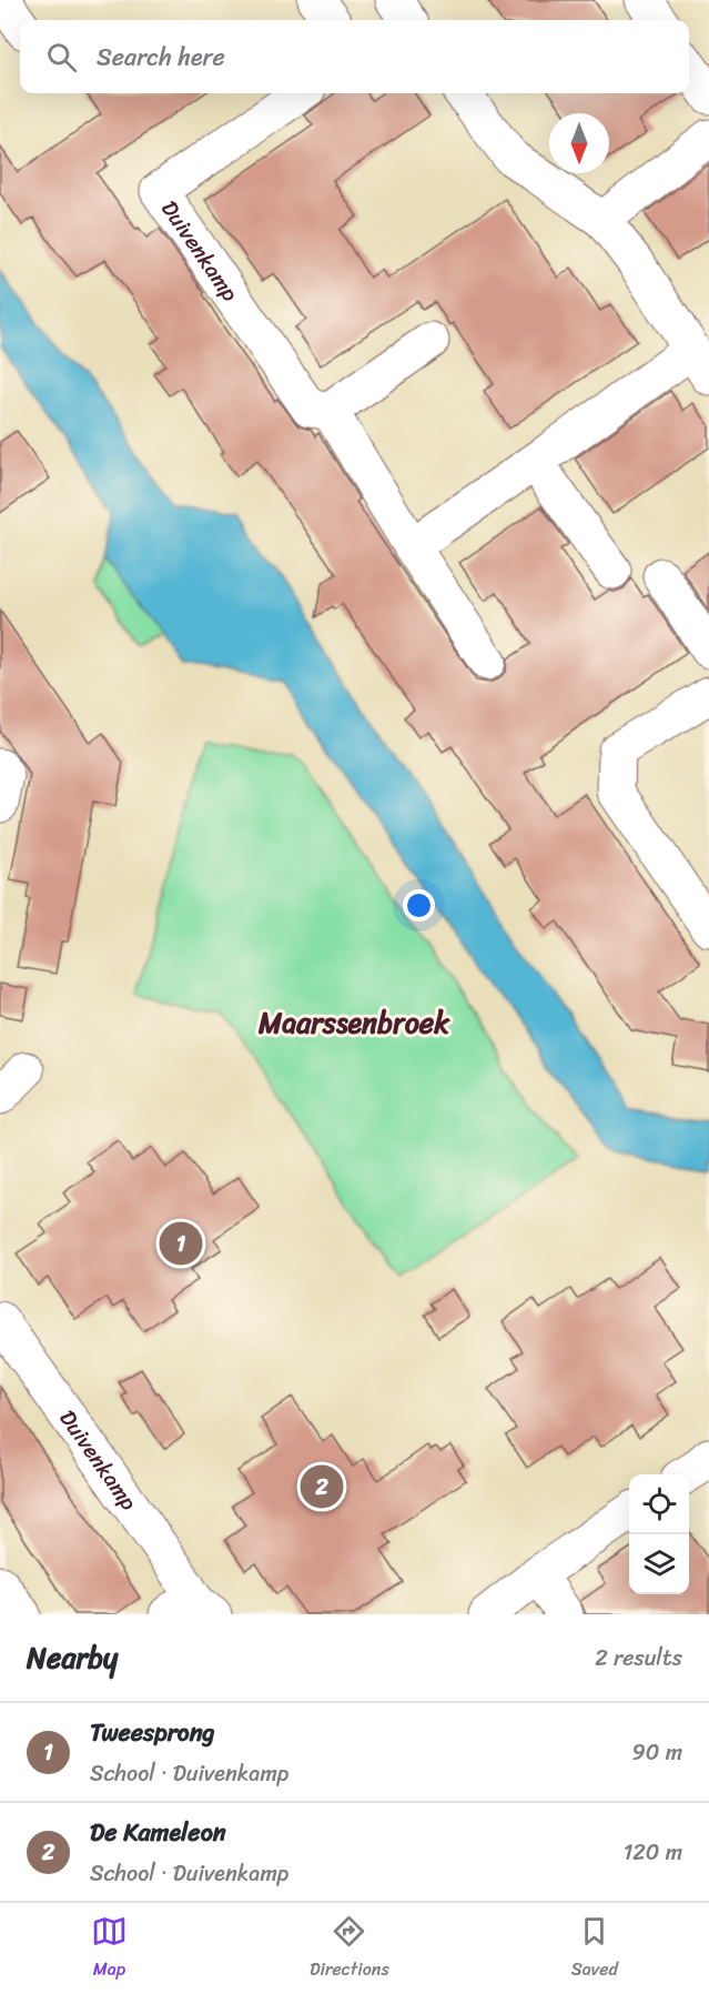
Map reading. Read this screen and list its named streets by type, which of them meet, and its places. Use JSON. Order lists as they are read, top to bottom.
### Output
{
  "streets": {
    "street": ["Duivenkamp"]
  },
  "districts": ["Maarssenbroek"],
  "north": "bottom",
  "page": {
    "search": "Search here",
    "pins": ["1", "2"],
    "heading": ["Nearby", "2 results"],
    "list": [
      {
        "mark": "1",
        "name": "Tweesprong",
        "note": "School · Duivenkamp",
        "value": "90 m"
      },
      {
        "mark": "2",
        "name": "De Kameleon",
        "note": "School · Duivenkamp",
        "value": "120 m"
      }
    ],
    "nav": ["Map", "Directions", "Saved"]
  }
}
